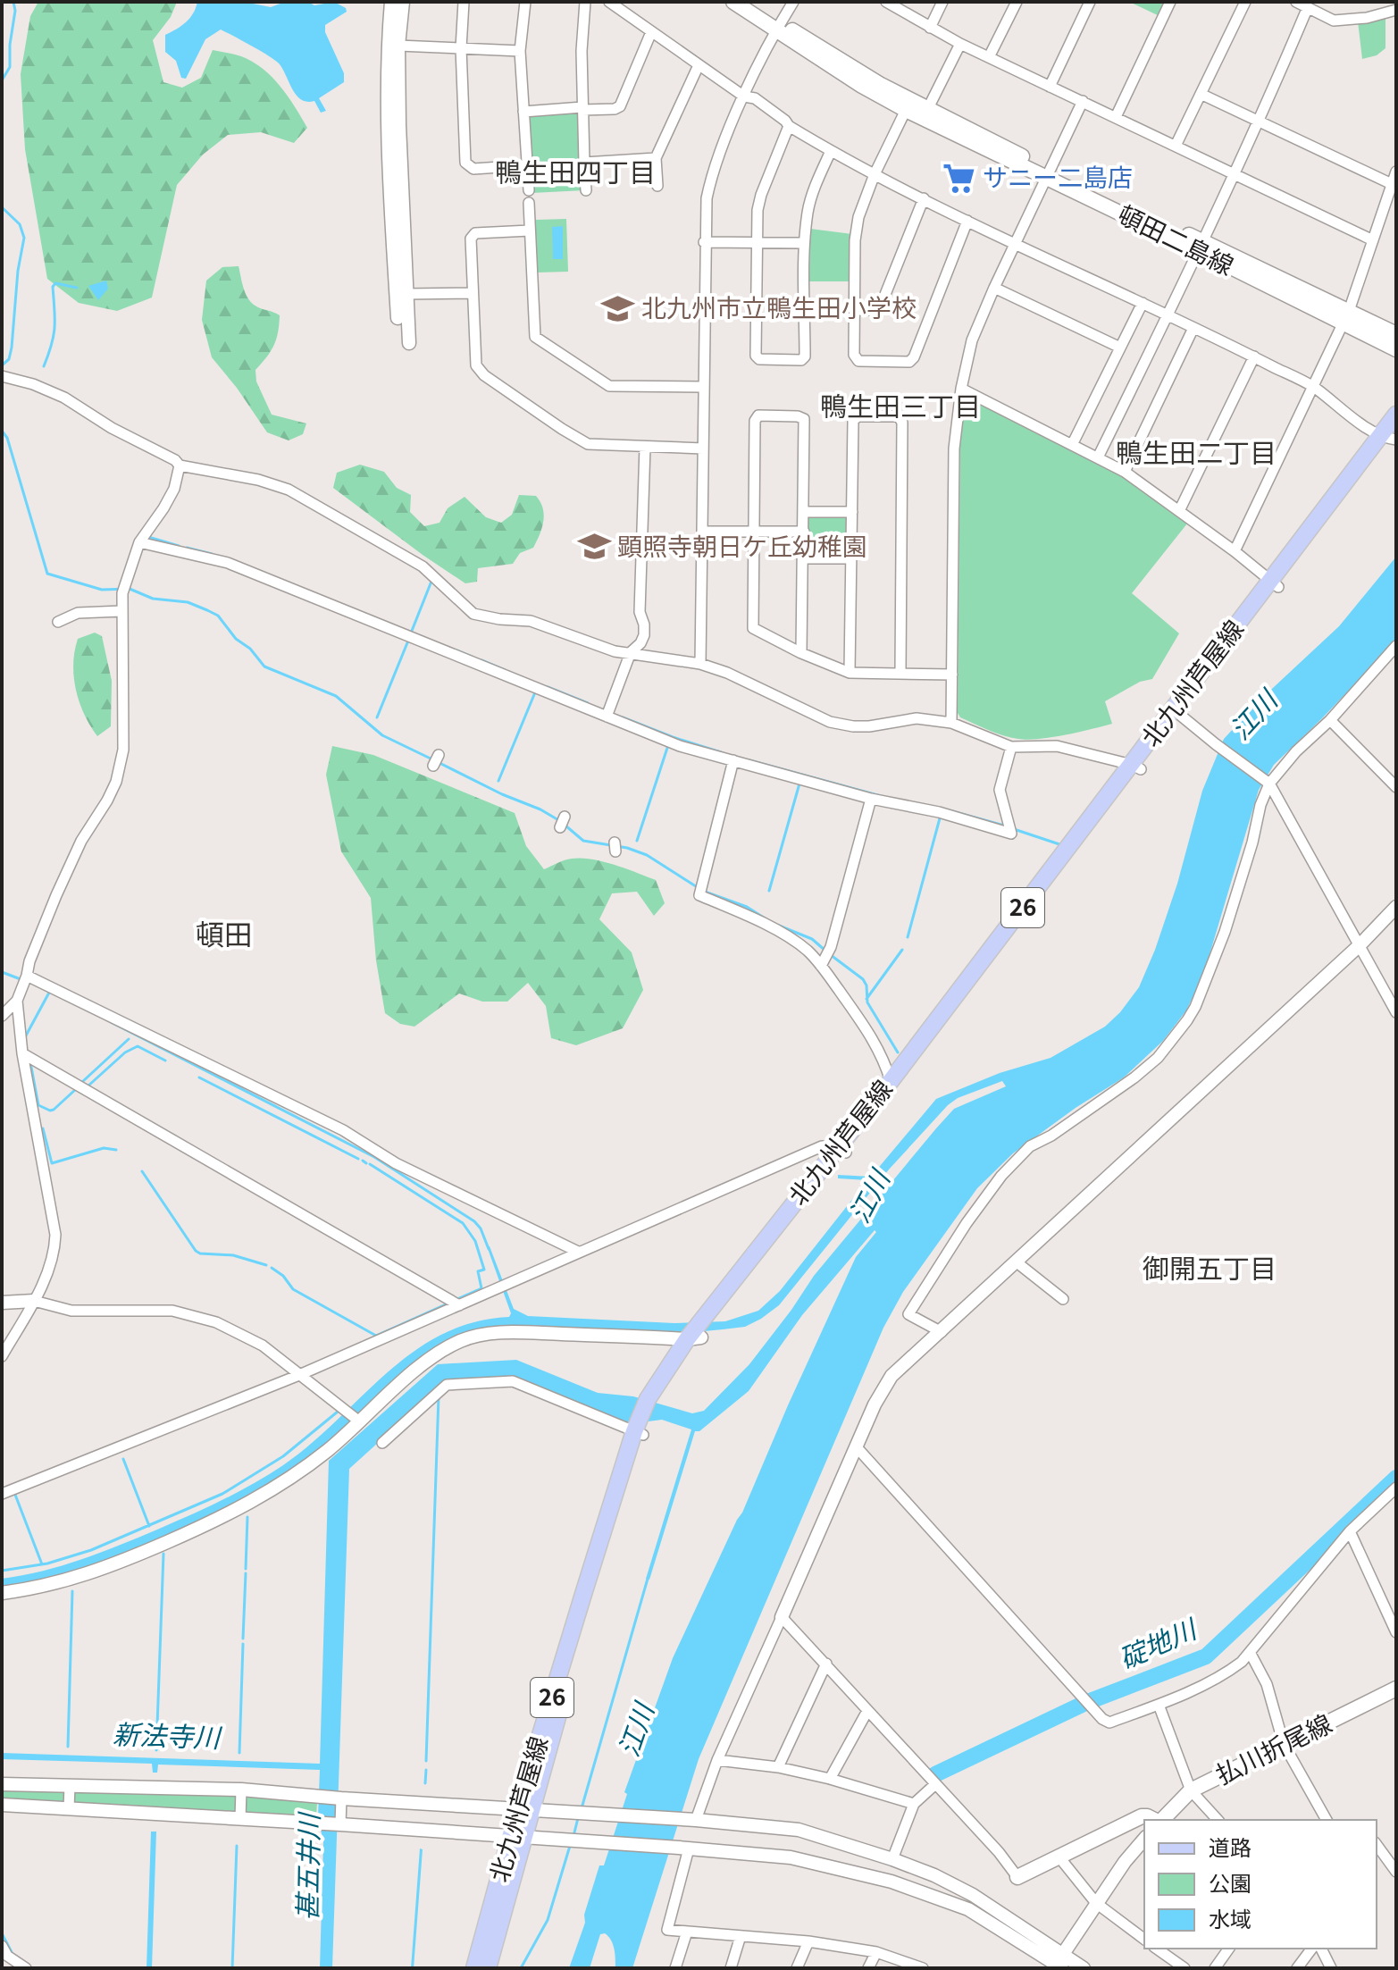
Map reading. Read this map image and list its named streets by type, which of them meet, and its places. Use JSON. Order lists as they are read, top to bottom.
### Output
{
  "streets": {
    "main road": [
      "頓田二島線",
      "北九州芦屋線",
      "26",
      "払川折尾線"
    ]
  },
  "districts": [
    "鴨生田四丁目",
    "鴨生田三丁目",
    "鴨生田二丁目",
    "頓田",
    "御開五丁目"
  ],
  "water": [
    "江川",
    "碇地川",
    "新法寺川",
    "甚五井川"
  ],
  "places": {
    "supermarket": ["サニー二島店"],
    "school or university": ["北九州市立鴨生田小学校", "顕照寺朝日ケ丘幼稚園"]
  },
  "legend": ["道路", "公園", "水域"]
}
